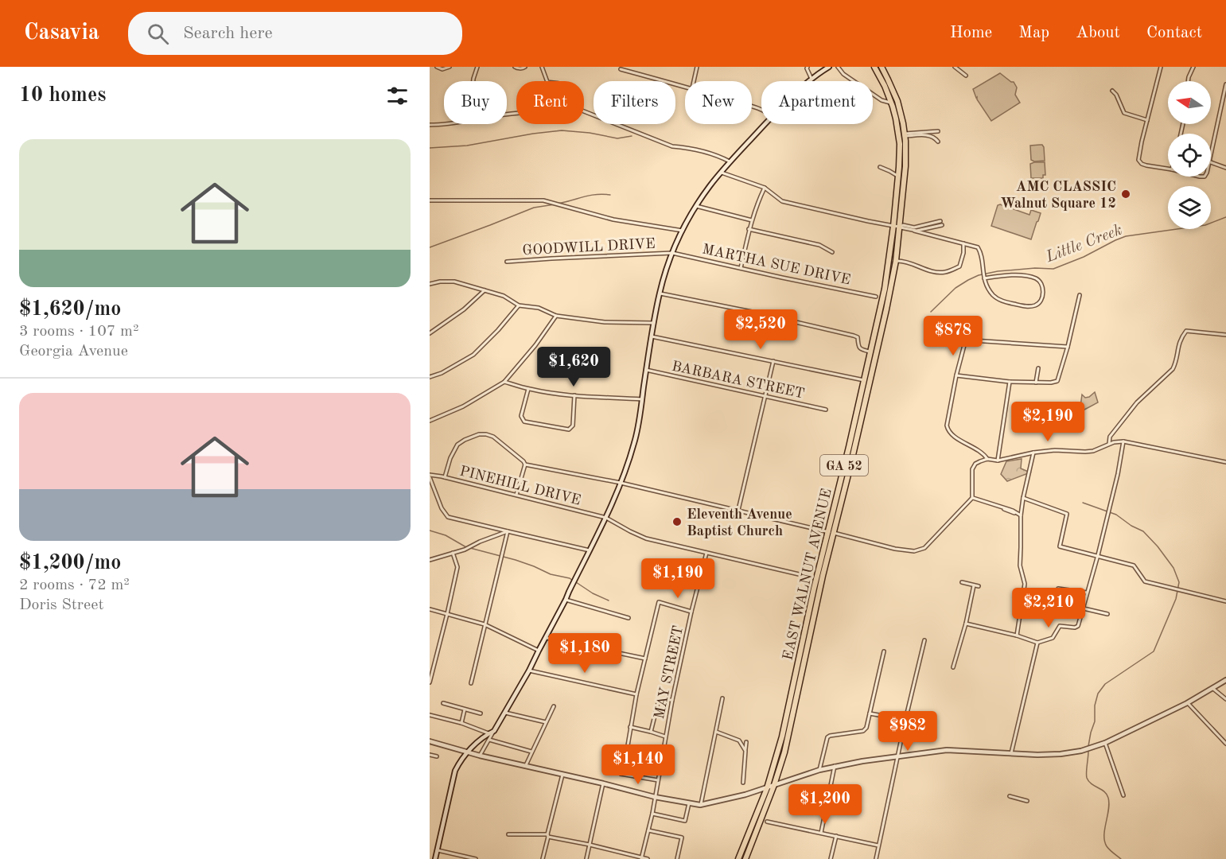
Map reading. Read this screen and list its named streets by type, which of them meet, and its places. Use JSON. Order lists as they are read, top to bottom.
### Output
{
  "streets": {
    "main road": ["GA 52", "EAST WALNUT AVENUE"],
    "street": [
      "GOODWILL DRIVE",
      "MARTHA SUE DRIVE",
      "BARBARA STREET",
      "PINEHILL DRIVE",
      "MAY STREET"
    ]
  },
  "crossings": [
    ["GOODWILL DRIVE", "MARTHA SUE DRIVE"],
    ["PINEHILL DRIVE", "MAY STREET"]
  ],
  "water": ["Little Creek"],
  "places": ["AMC CLASSIC Walnut Square 12", "Eleventh Avenue Baptist Church"],
  "north": "left",
  "page": {
    "header": "Casavia",
    "search": "Search here",
    "nav": [
      "Home",
      "Map",
      "About",
      "Contact"
    ],
    "heading": "10 homes",
    "chip": [
      "Buy",
      "Rent",
      "Filters",
      "New",
      "Apartment"
    ],
    "list": [
      {
        "name": "$1,620/mo",
        "note": "3 rooms · 107 m² · Georgia Avenue"
      },
      {
        "name": "$1,200/mo",
        "note": "2 rooms · 72 m² · Doris Street"
      }
    ],
    "price": [
      "$2,520",
      "$878",
      "$1,620",
      "$2,190",
      "$1,190",
      "$2,210",
      "$1,180",
      "$982",
      "$1,140",
      "$1,200"
    ]
  }
}
